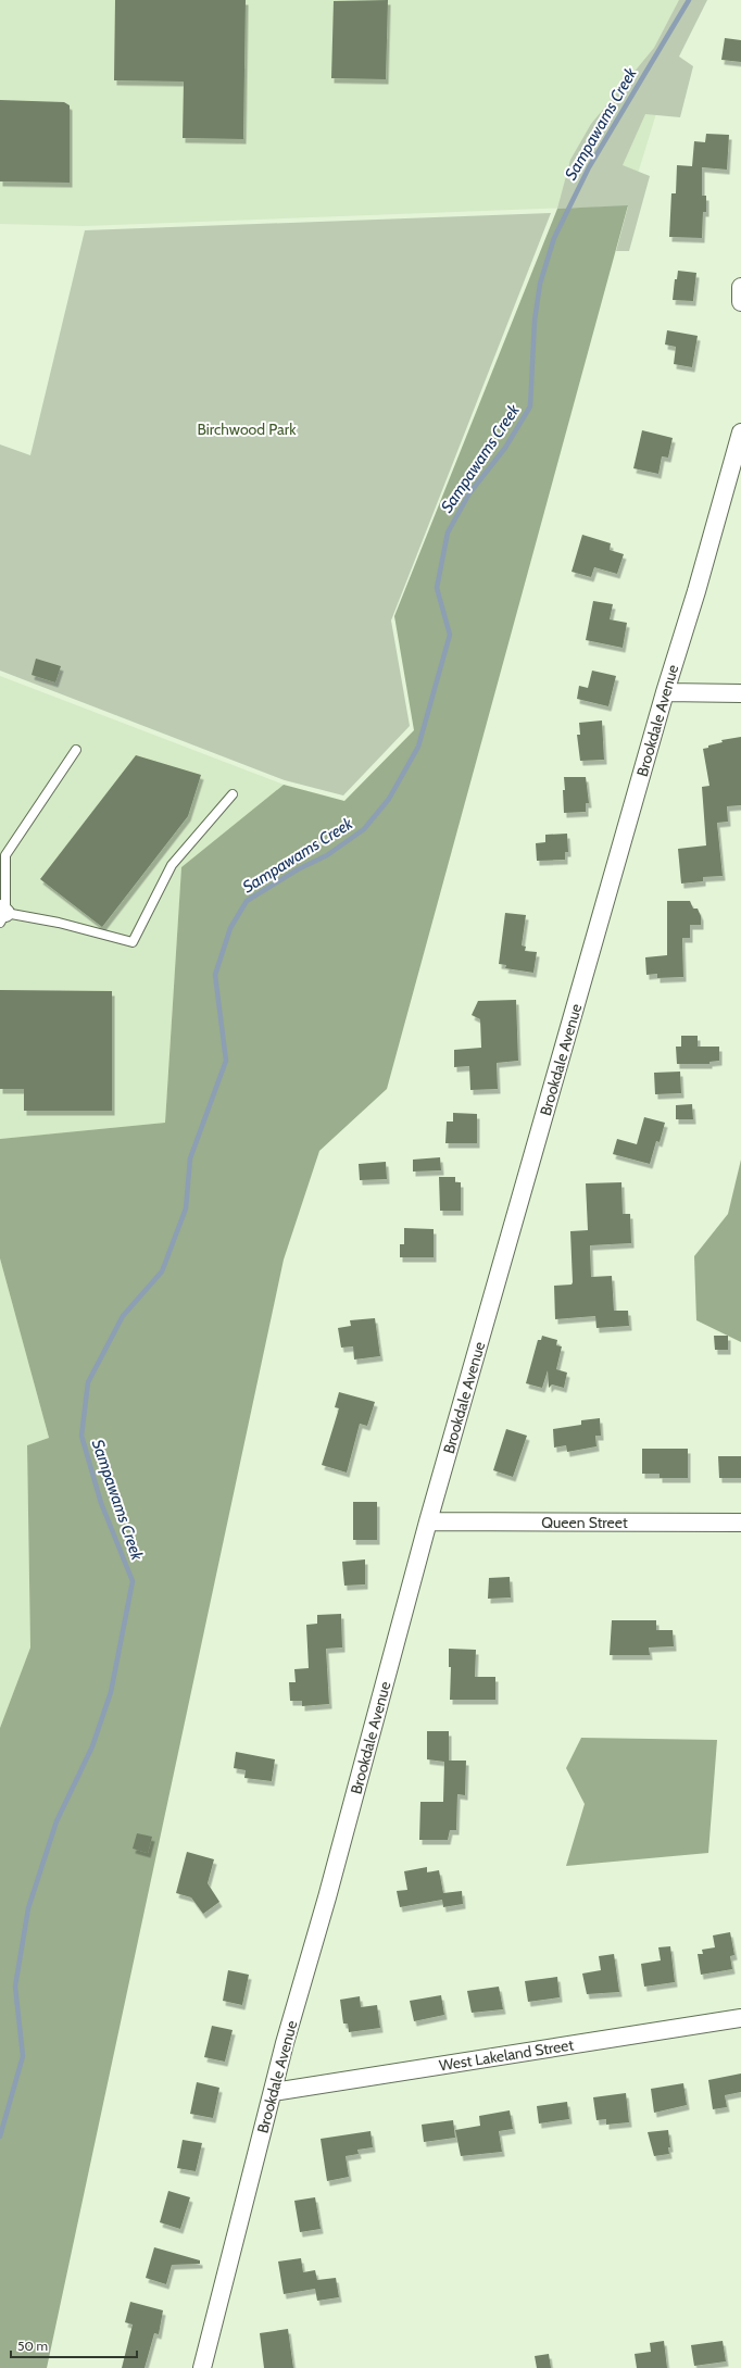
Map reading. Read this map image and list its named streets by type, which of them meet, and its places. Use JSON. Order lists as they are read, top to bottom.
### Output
{
  "streets": {
    "street": ["Brookdale Avenue", "Queen Street", "West Lakeland Street"]
  },
  "crossings": [
    ["Brookdale Avenue", "Queen Street"],
    ["Brookdale Avenue", "West Lakeland Street"]
  ],
  "water": ["Sampawams Creek"],
  "parks": ["Birchwood Park"],
  "scale_bar": "50 m"
}
